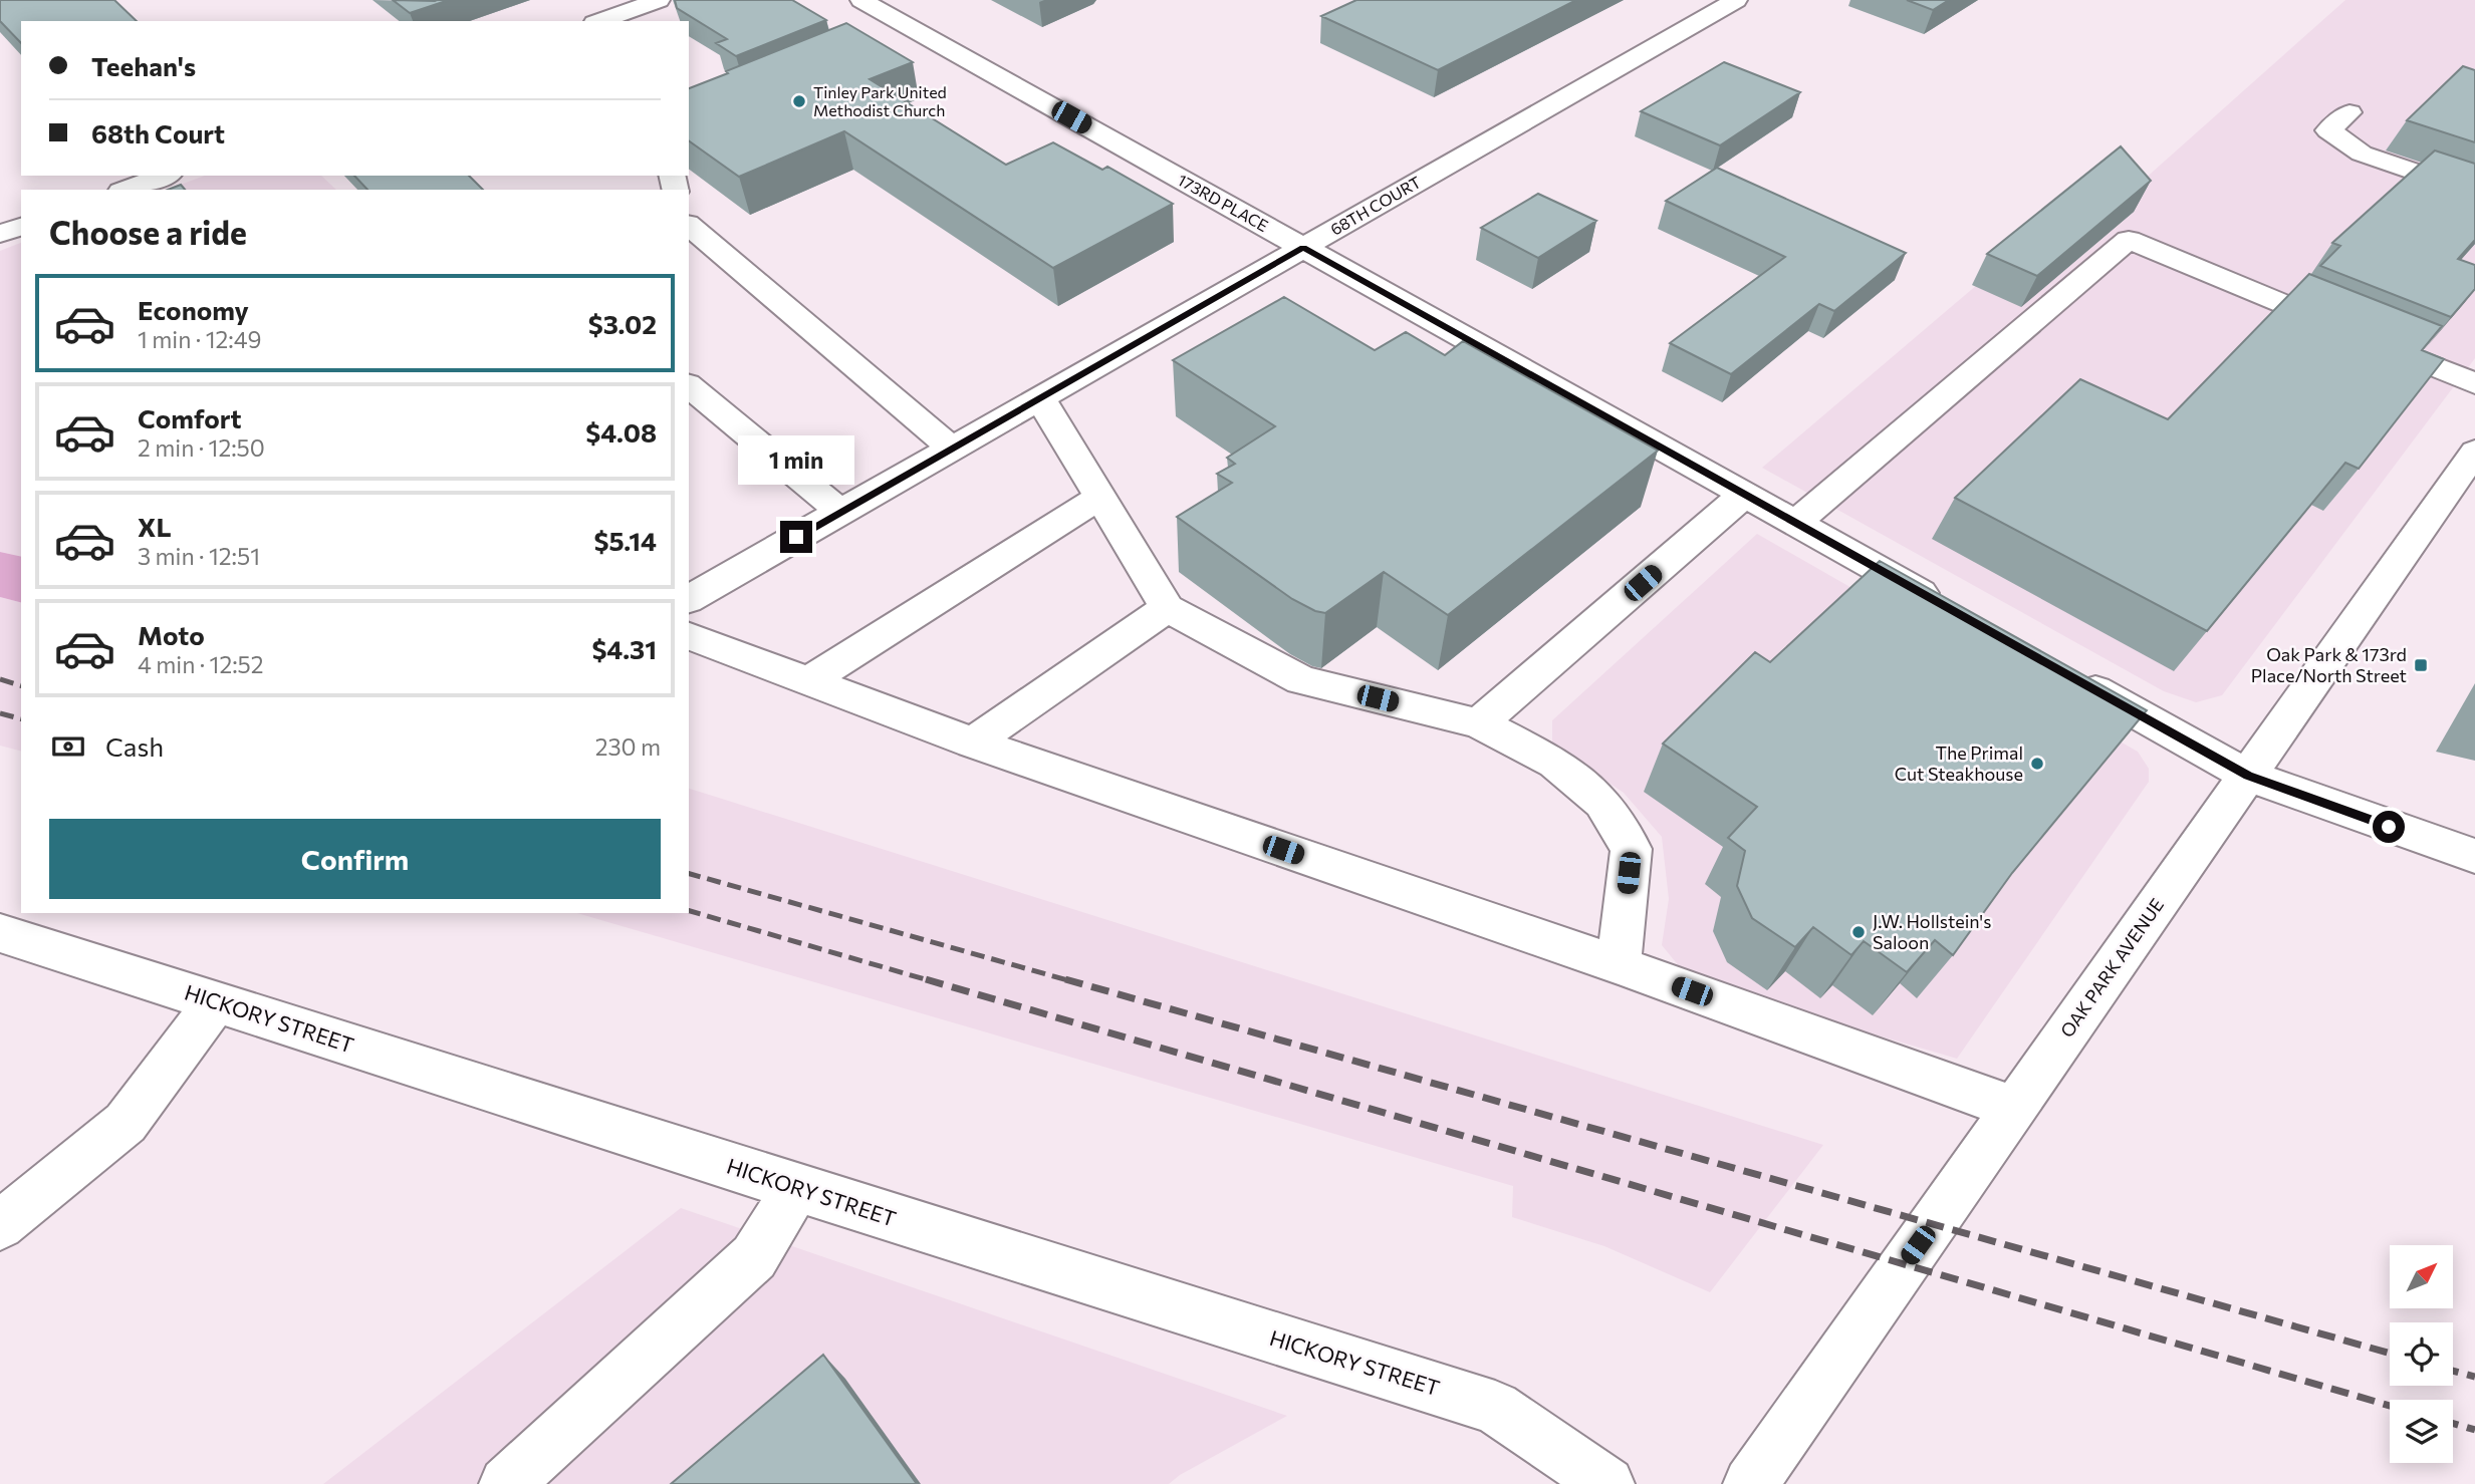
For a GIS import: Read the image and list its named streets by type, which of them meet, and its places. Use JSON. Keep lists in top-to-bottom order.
{
  "streets": {
    "street": [
      "173RD PLACE",
      "68TH COURT",
      "OAK PARK AVENUE",
      "HICKORY STREET"
    ]
  },
  "crossings": [
    ["173RD PLACE", "68TH COURT"]
  ],
  "places": {
    "other": ["Tinley Park United Methodist Church", "The Primal Cut Steakhouse", "J.W. Hollstein's Saloon"],
    "transit": ["Oak Park & 173rd Place/North Street"]
  },
  "north": "top right",
  "page": {
    "banner": ["Teehan's", "68th Court"],
    "heading": "Choose a ride",
    "list": [
      {
        "name": "Economy",
        "note": "1 min · 12:49",
        "value": "$3.02"
      },
      {
        "name": "Comfort",
        "note": "2 min · 12:50",
        "value": "$4.08"
      },
      {
        "name": "XL",
        "note": "3 min · 12:51",
        "value": "$5.14"
      },
      {
        "name": "Moto",
        "note": "4 min · 12:52",
        "value": "$4.31"
      }
    ],
    "bubble": "1 min",
    "pay": ["Cash", "230 m"],
    "buttons": "Confirm"
  }
}
